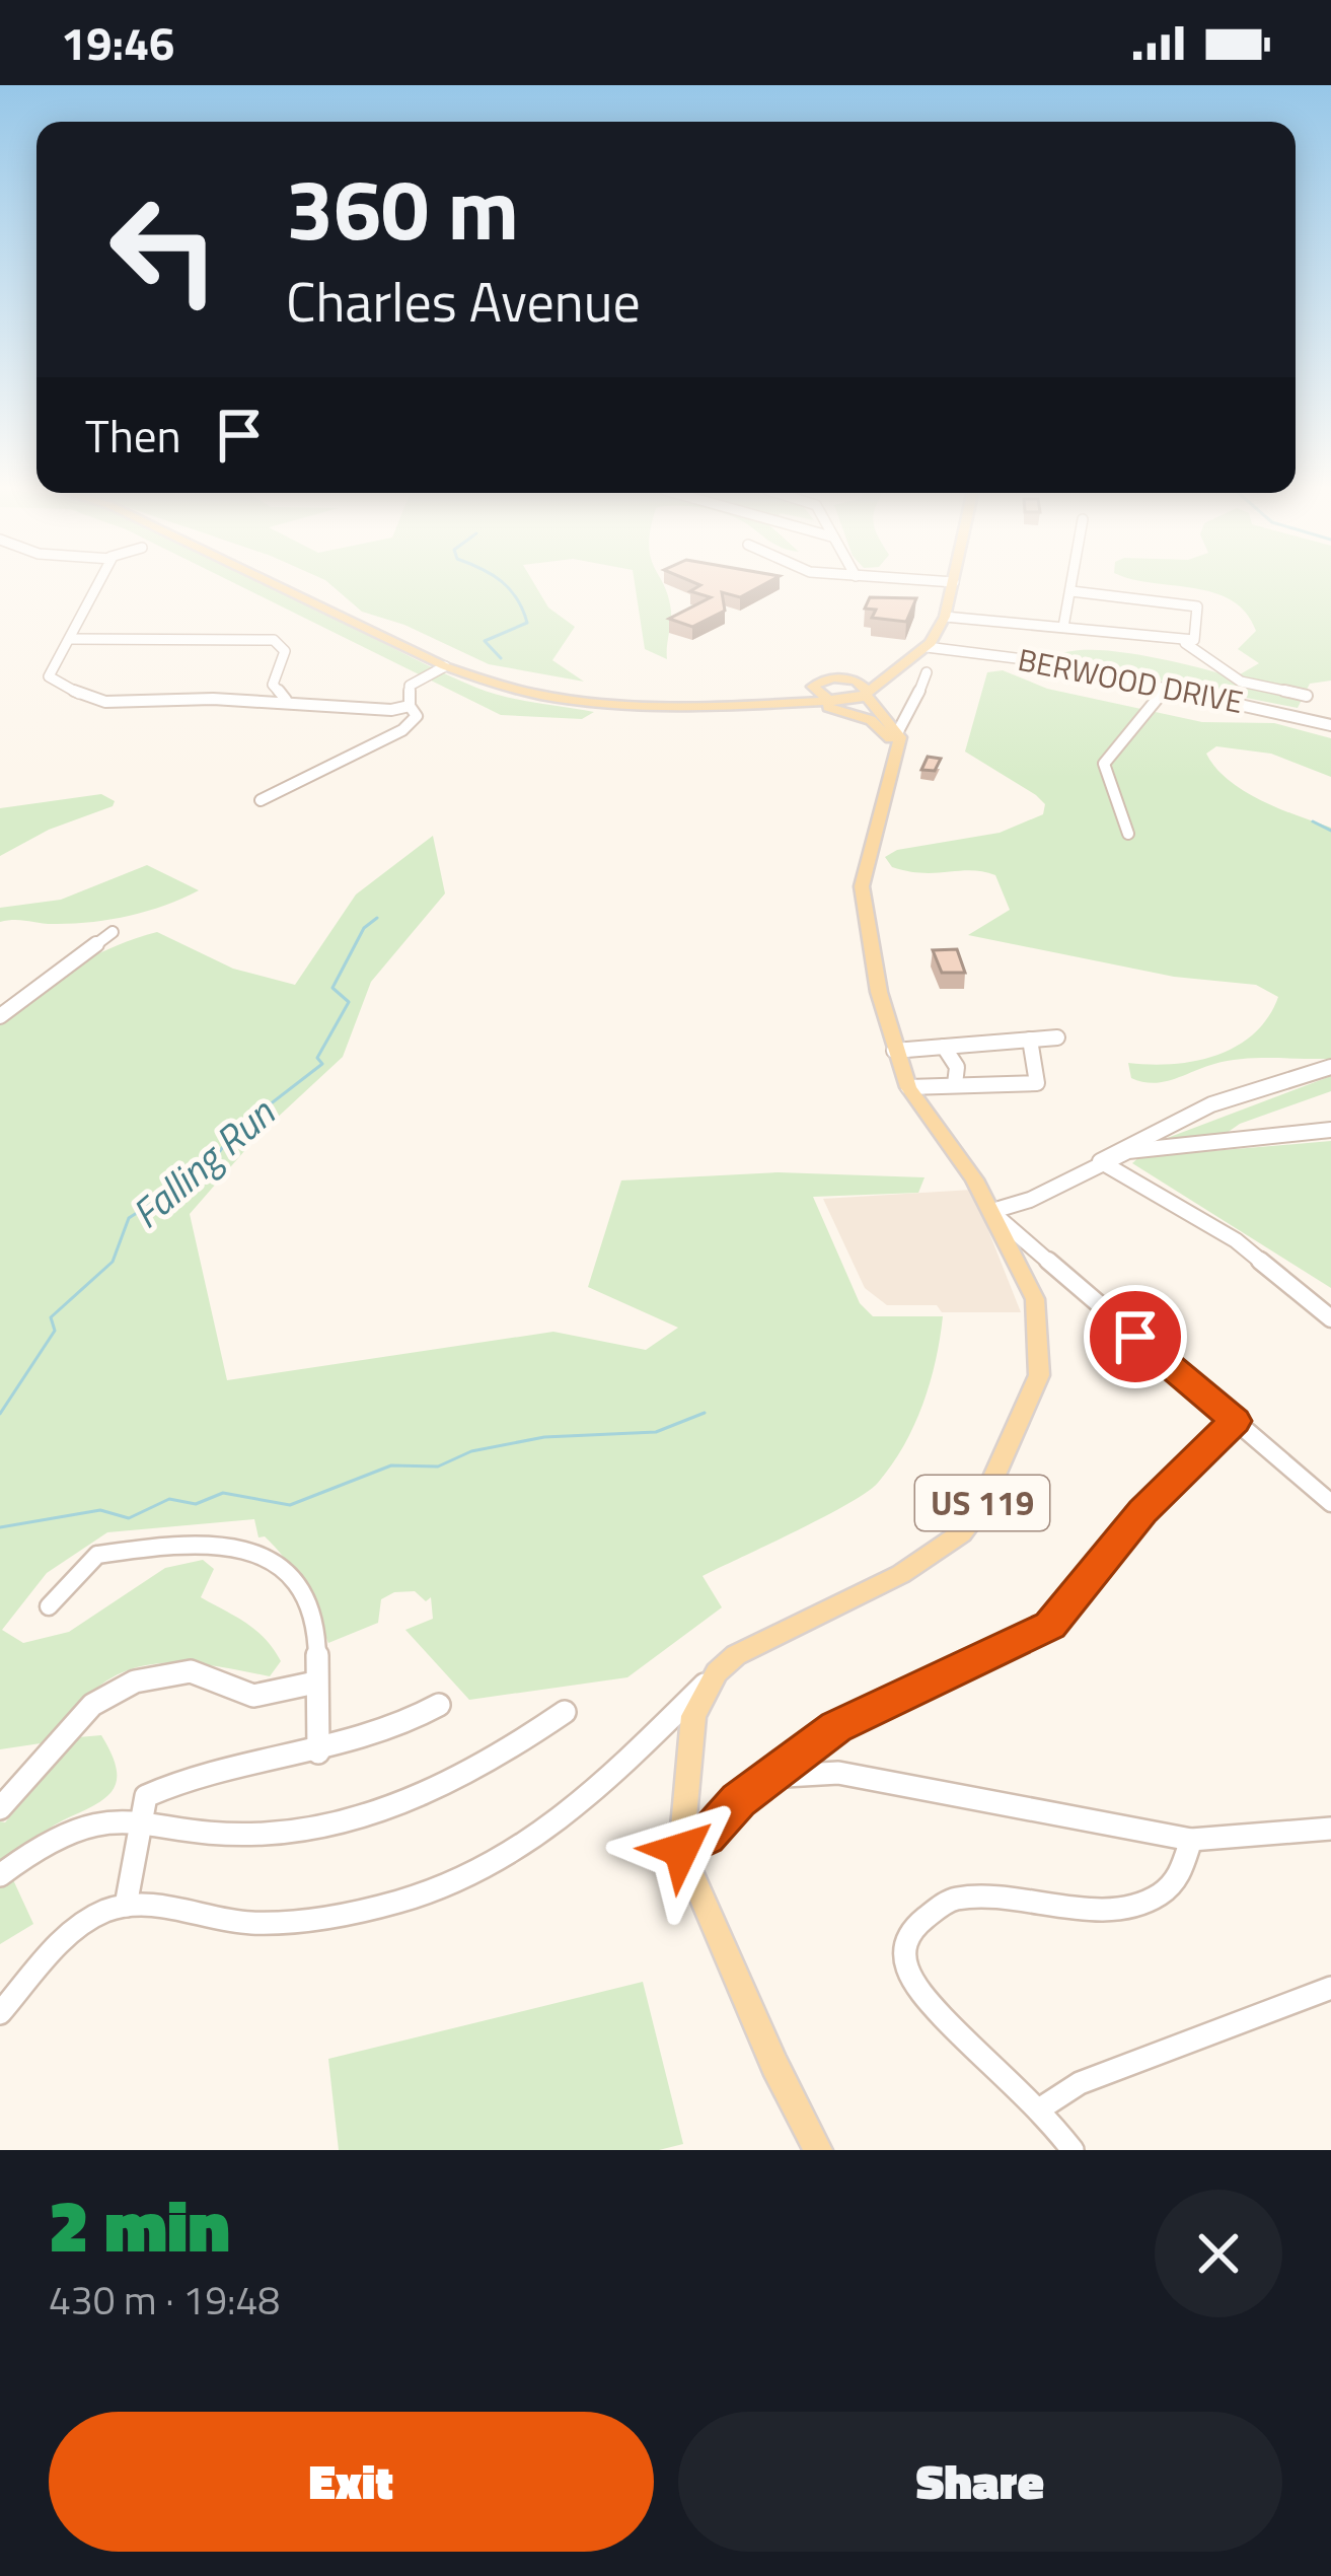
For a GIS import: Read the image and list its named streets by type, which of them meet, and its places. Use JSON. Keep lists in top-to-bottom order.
{
  "streets": {
    "main road": ["US 119"],
    "street": ["BERWOOD DRIVE"]
  },
  "water": ["Falling Run"],
  "page": {
    "status": "19:46",
    "turn": ["360 m", "Charles Avenue"],
    "then": "Then",
    "heading": ["2 min", "430 m · 19:48"],
    "buttons": ["Exit", "Share"]
  }
}
